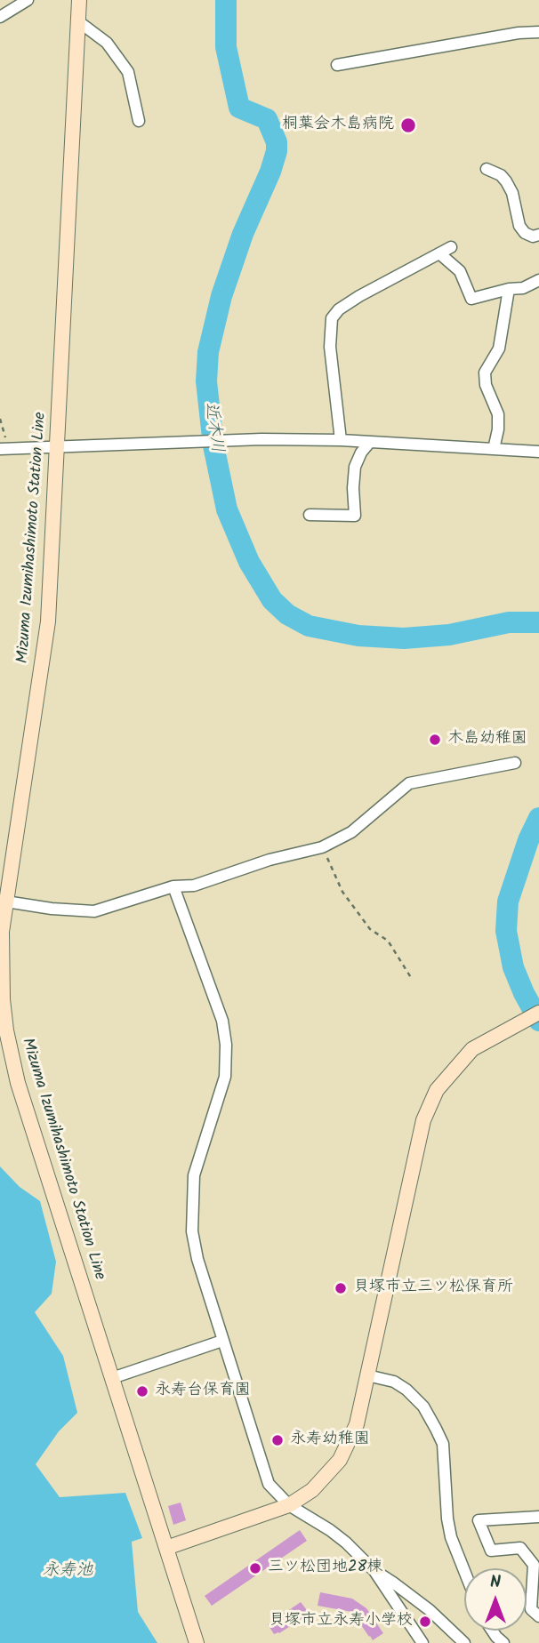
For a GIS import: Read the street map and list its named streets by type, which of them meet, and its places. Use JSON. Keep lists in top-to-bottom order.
{
  "streets": {
    "main road": ["Mizuma Izumihashimoto Station Line"]
  },
  "water": ["近木川", "永寿池"],
  "places": [
    "桐葉会木島病院",
    "木島幼稚園",
    "貝塚市立三ツ松保育所",
    "永寿台保育園",
    "永寿幼稚園",
    "三ツ松団地28棟",
    "貝塚市立永寿小学校"
  ],
  "north": "top"
}
